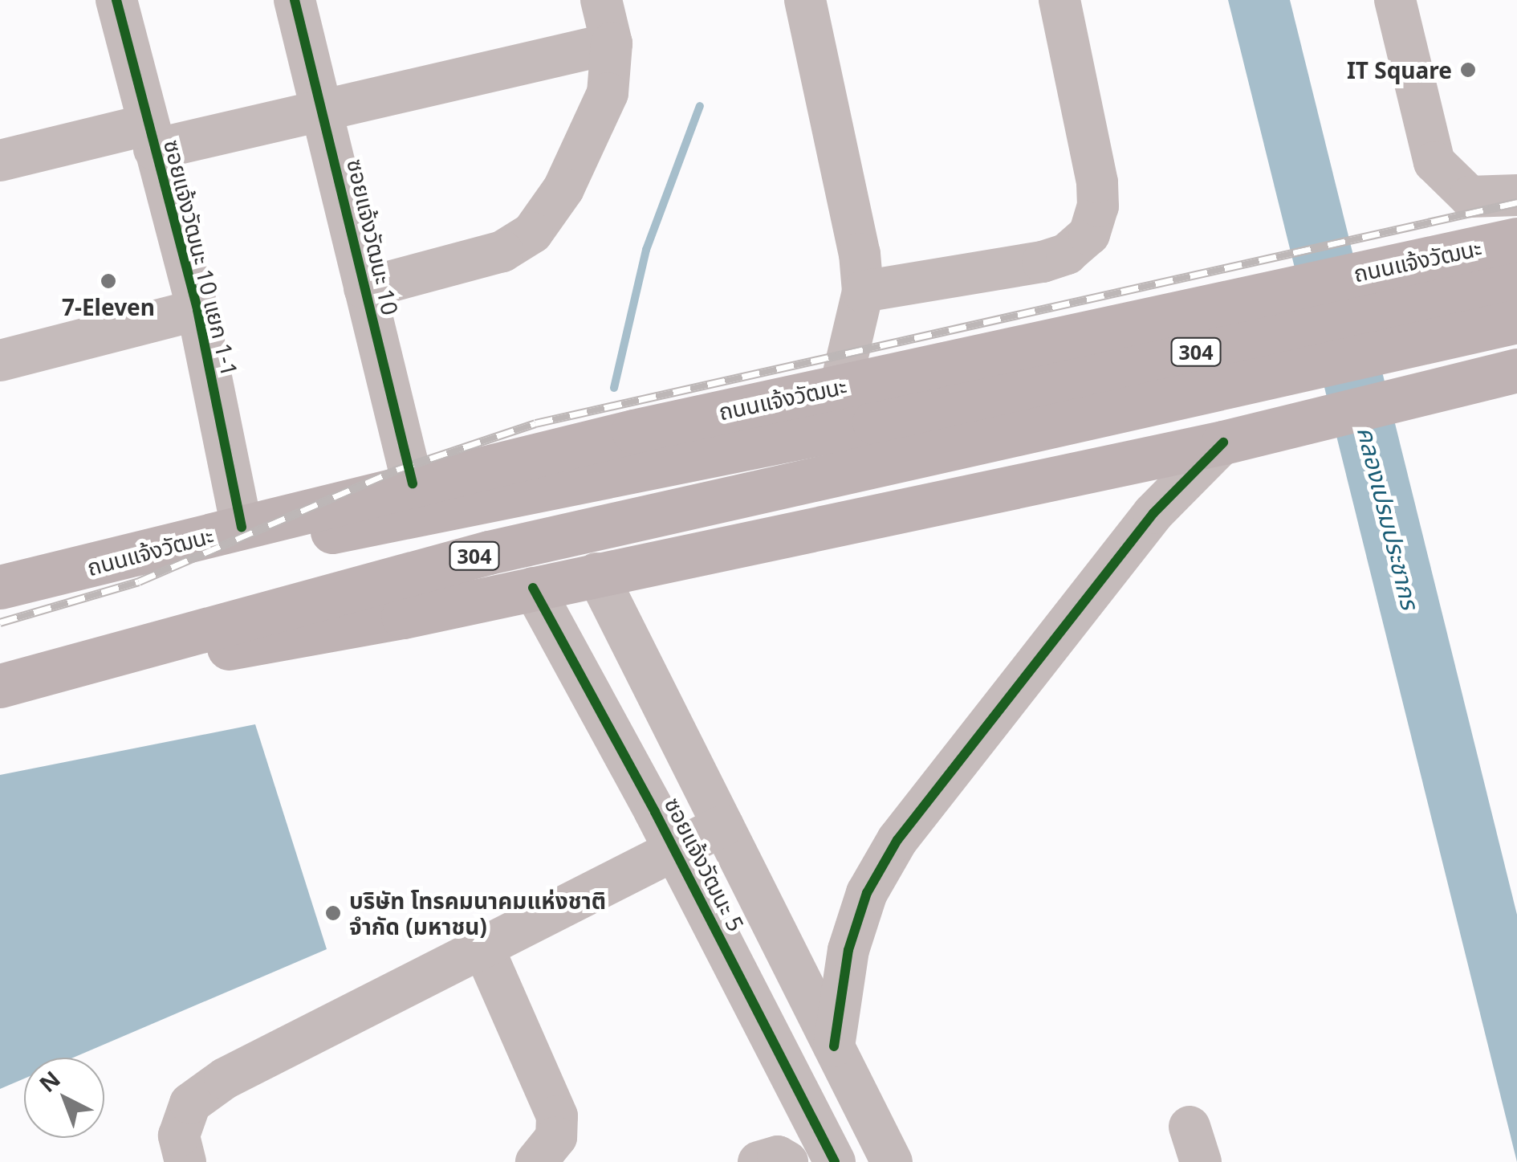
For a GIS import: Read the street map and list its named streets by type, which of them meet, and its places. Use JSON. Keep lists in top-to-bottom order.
{
  "streets": {
    "main road": ["ถนนแจ้งวัฒนะ", "304"],
    "street": ["ซอยแจ้งวัฒนะ 10", "ซอยแจ้งวัฒนะ 10 แยก 1-1", "ซอยแจ้งวัฒนะ 5"]
  },
  "crossings": [
    ["ซอยแจ้งวัฒนะ 10", "ถนนแจ้งวัฒนะ"],
    ["ซอยแจ้งวัฒนะ 10 แยก 1-1", "ถนนแจ้งวัฒนะ"],
    ["ถนนแจ้งวัฒนะ", "ซอยแจ้งวัฒนะ 5"]
  ],
  "water": ["คลองเปรมประชากร"],
  "places": ["IT Square", "7-Eleven", "บริษัท โทรคมนาคมแห่งชาติ จำกัด (มหาชน)"],
  "north": "top left"
}
